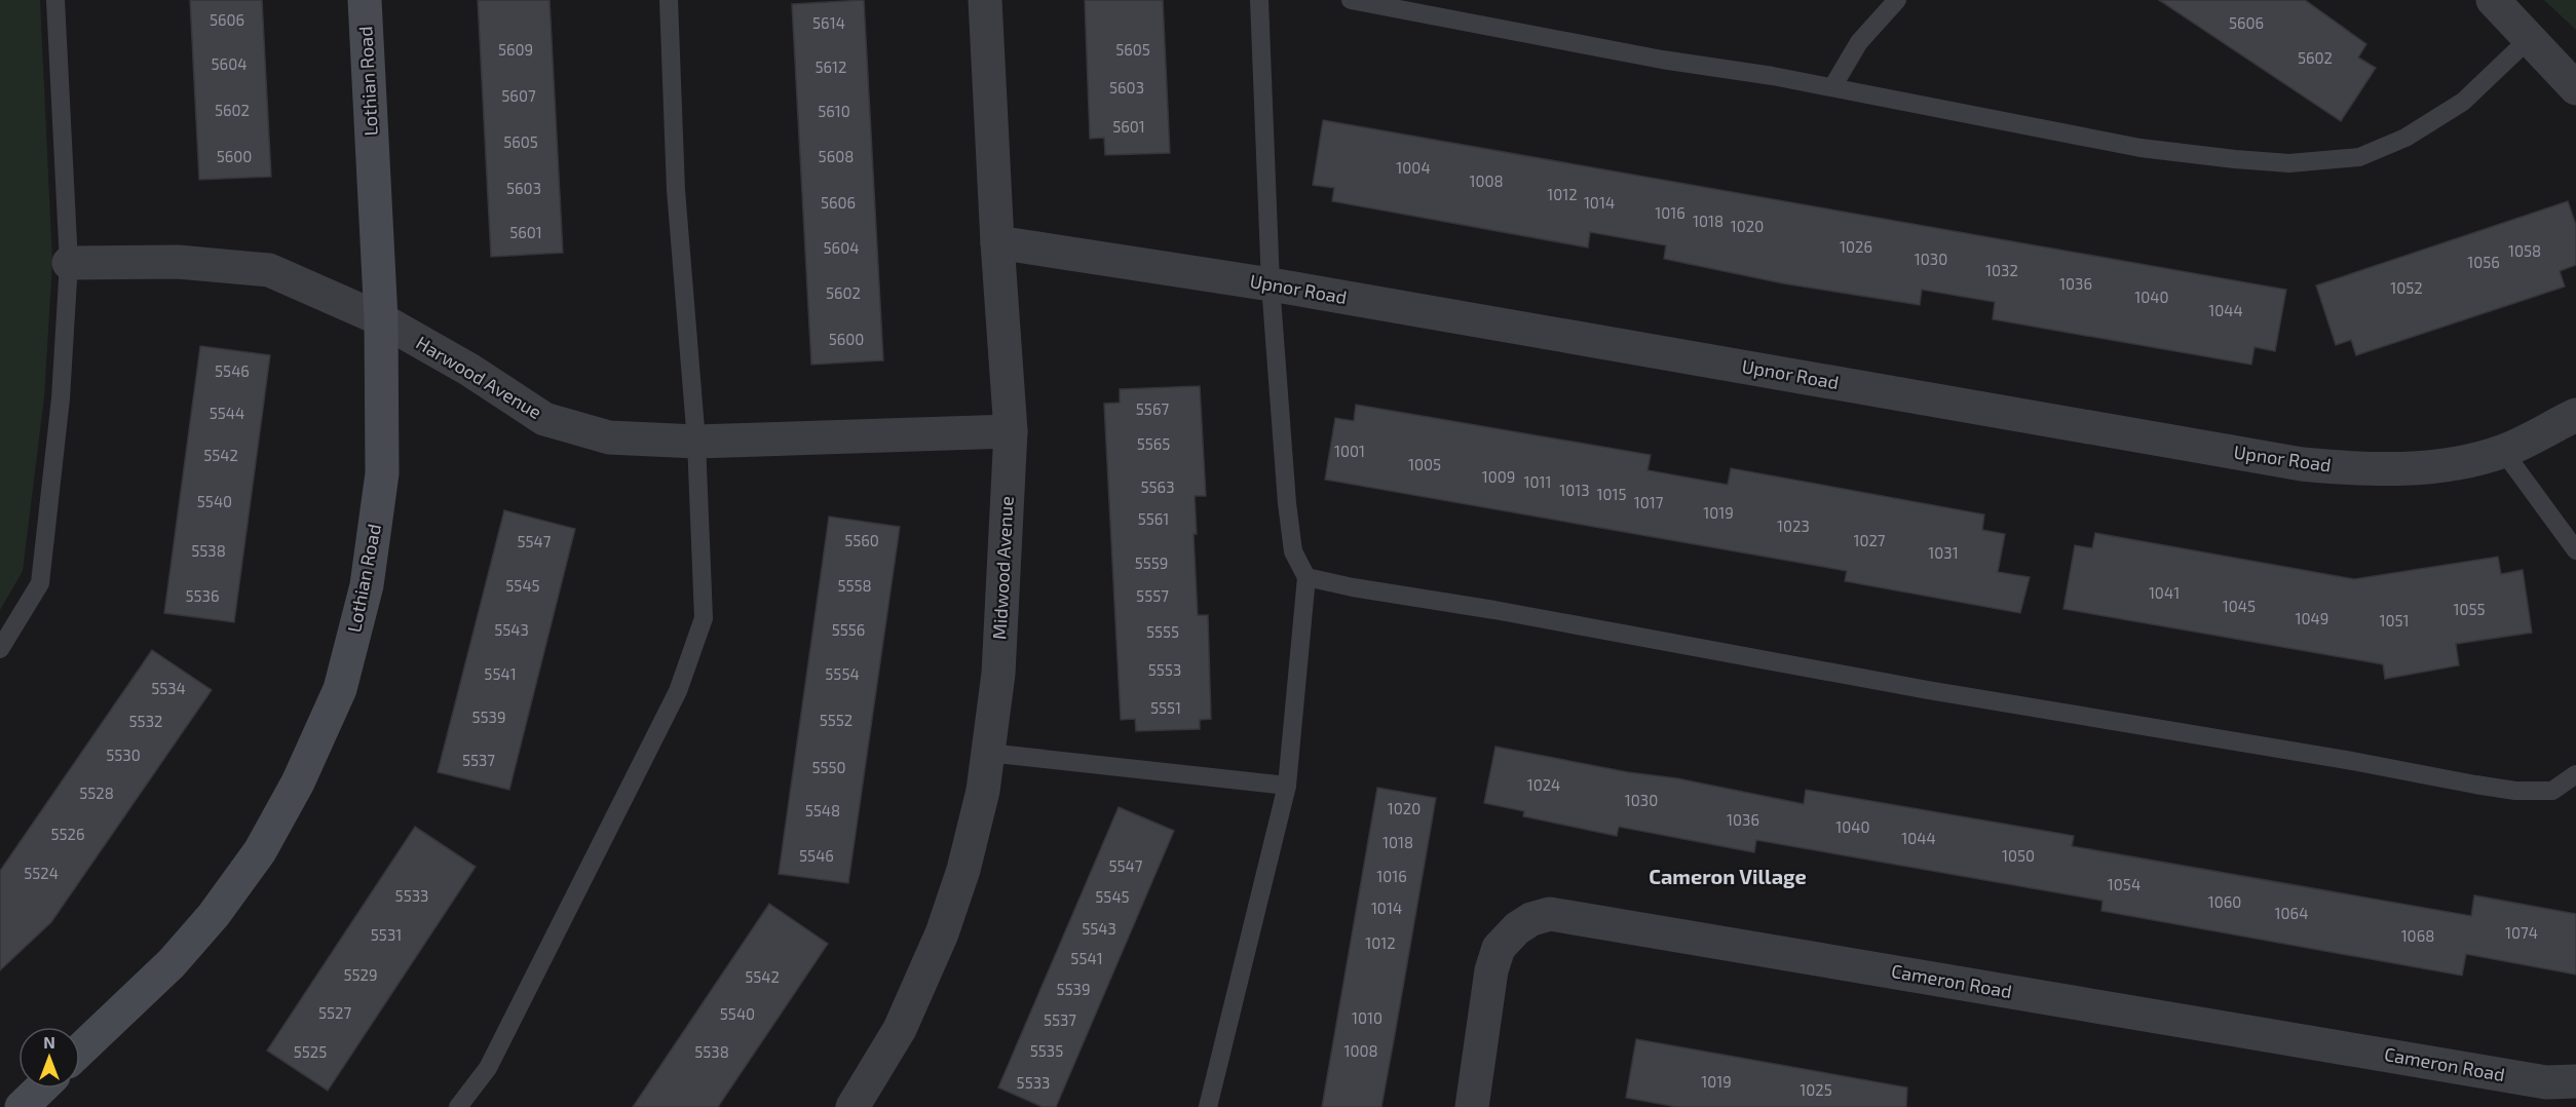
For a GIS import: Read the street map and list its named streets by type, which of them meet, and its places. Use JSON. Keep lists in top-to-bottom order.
{
  "streets": {
    "street": [
      "Lothian Road",
      "Upnor Road",
      "Harwood Avenue",
      "Midwood Avenue",
      "Cameron Road"
    ]
  },
  "crossings": [
    ["Lothian Road", "Harwood Avenue"],
    ["Upnor Road", "Midwood Avenue"],
    ["Harwood Avenue", "Midwood Avenue"]
  ],
  "districts": ["Cameron Village"],
  "house_numbers": [
    "5606",
    "5614",
    "5606",
    "5609",
    "5605",
    "5602",
    "5604",
    "5612",
    "5603",
    "5607",
    "5602",
    "5610",
    "5601",
    "5605",
    "5600",
    "5608",
    "1004",
    "1008",
    "5603",
    "1012",
    "5606",
    "1014",
    "1016",
    "1018",
    "1020",
    "5601",
    "1026",
    "5604",
    "1058",
    "1030",
    "1056",
    "1032",
    "1036",
    "1052",
    "5602",
    "1040",
    "1044",
    "5600",
    "5546",
    "5567",
    "5544",
    "5565",
    "1001",
    "5542",
    "1005",
    "1009",
    "1011",
    "5563",
    "1013",
    "1015",
    "5540",
    "1017",
    "1019",
    "5561",
    "1023",
    "5560",
    "1027",
    "5547",
    "5538",
    "1031",
    "5559",
    "5545",
    "5558",
    "1041",
    "5536",
    "5557",
    "1045",
    "1055",
    "1049",
    "1051",
    "5543",
    "5556",
    "5555",
    "5553",
    "5541",
    "5554",
    "5534",
    "5551",
    "5539",
    "5552",
    "5532",
    "5530",
    "5537",
    "5550",
    "1024",
    "5528",
    "1030",
    "1020",
    "5548",
    "1036",
    "1040",
    "5526",
    "1044",
    "1018",
    "5546",
    "1050",
    "5547",
    "5524",
    "1016",
    "1054",
    "5533",
    "5545",
    "1060",
    "1014",
    "1064",
    "5543",
    "1074",
    "5531",
    "1068",
    "1012",
    "5541",
    "5529",
    "5542",
    "5539",
    "5527",
    "5540",
    "1010",
    "5537",
    "5535",
    "1008",
    "5525",
    "5538",
    "1019",
    "5533",
    "1025"
  ],
  "north": "top"
}
